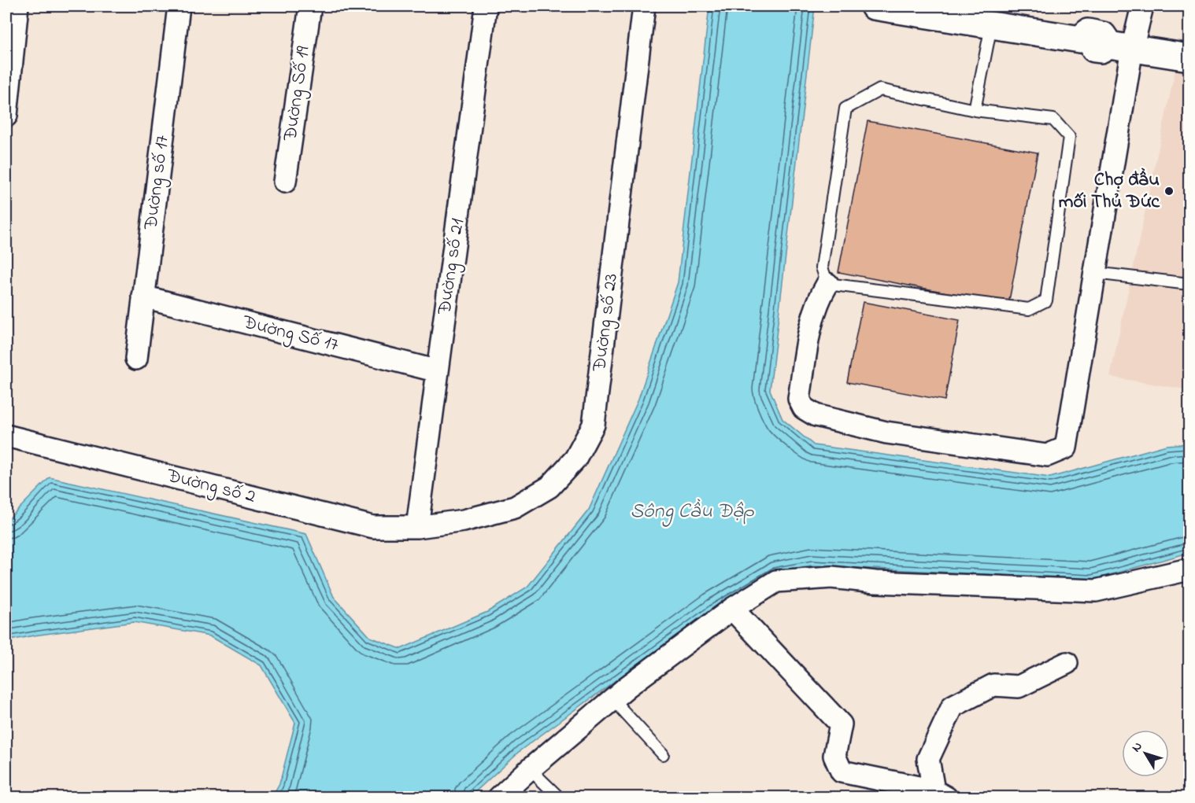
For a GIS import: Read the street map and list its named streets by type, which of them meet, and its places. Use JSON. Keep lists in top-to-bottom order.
{
  "streets": {
    "street": [
      "Đường Số 19",
      "Đường số 17",
      "Đường số 21",
      "Đường số 23",
      "Đường Số 17",
      "Đường số 2"
    ]
  },
  "crossings": [
    ["Đường số 17", "Đường Số 17"],
    ["Đường số 21", "Đường số 23"],
    ["Đường số 21", "Đường Số 17"],
    ["Đường số 21", "Đường số 2"],
    ["Đường số 23", "Đường số 2"]
  ],
  "water": ["Sông Cầu Đập"],
  "places": ["Chợ đầu mối Thủ Đức"],
  "north": "top left"
}
